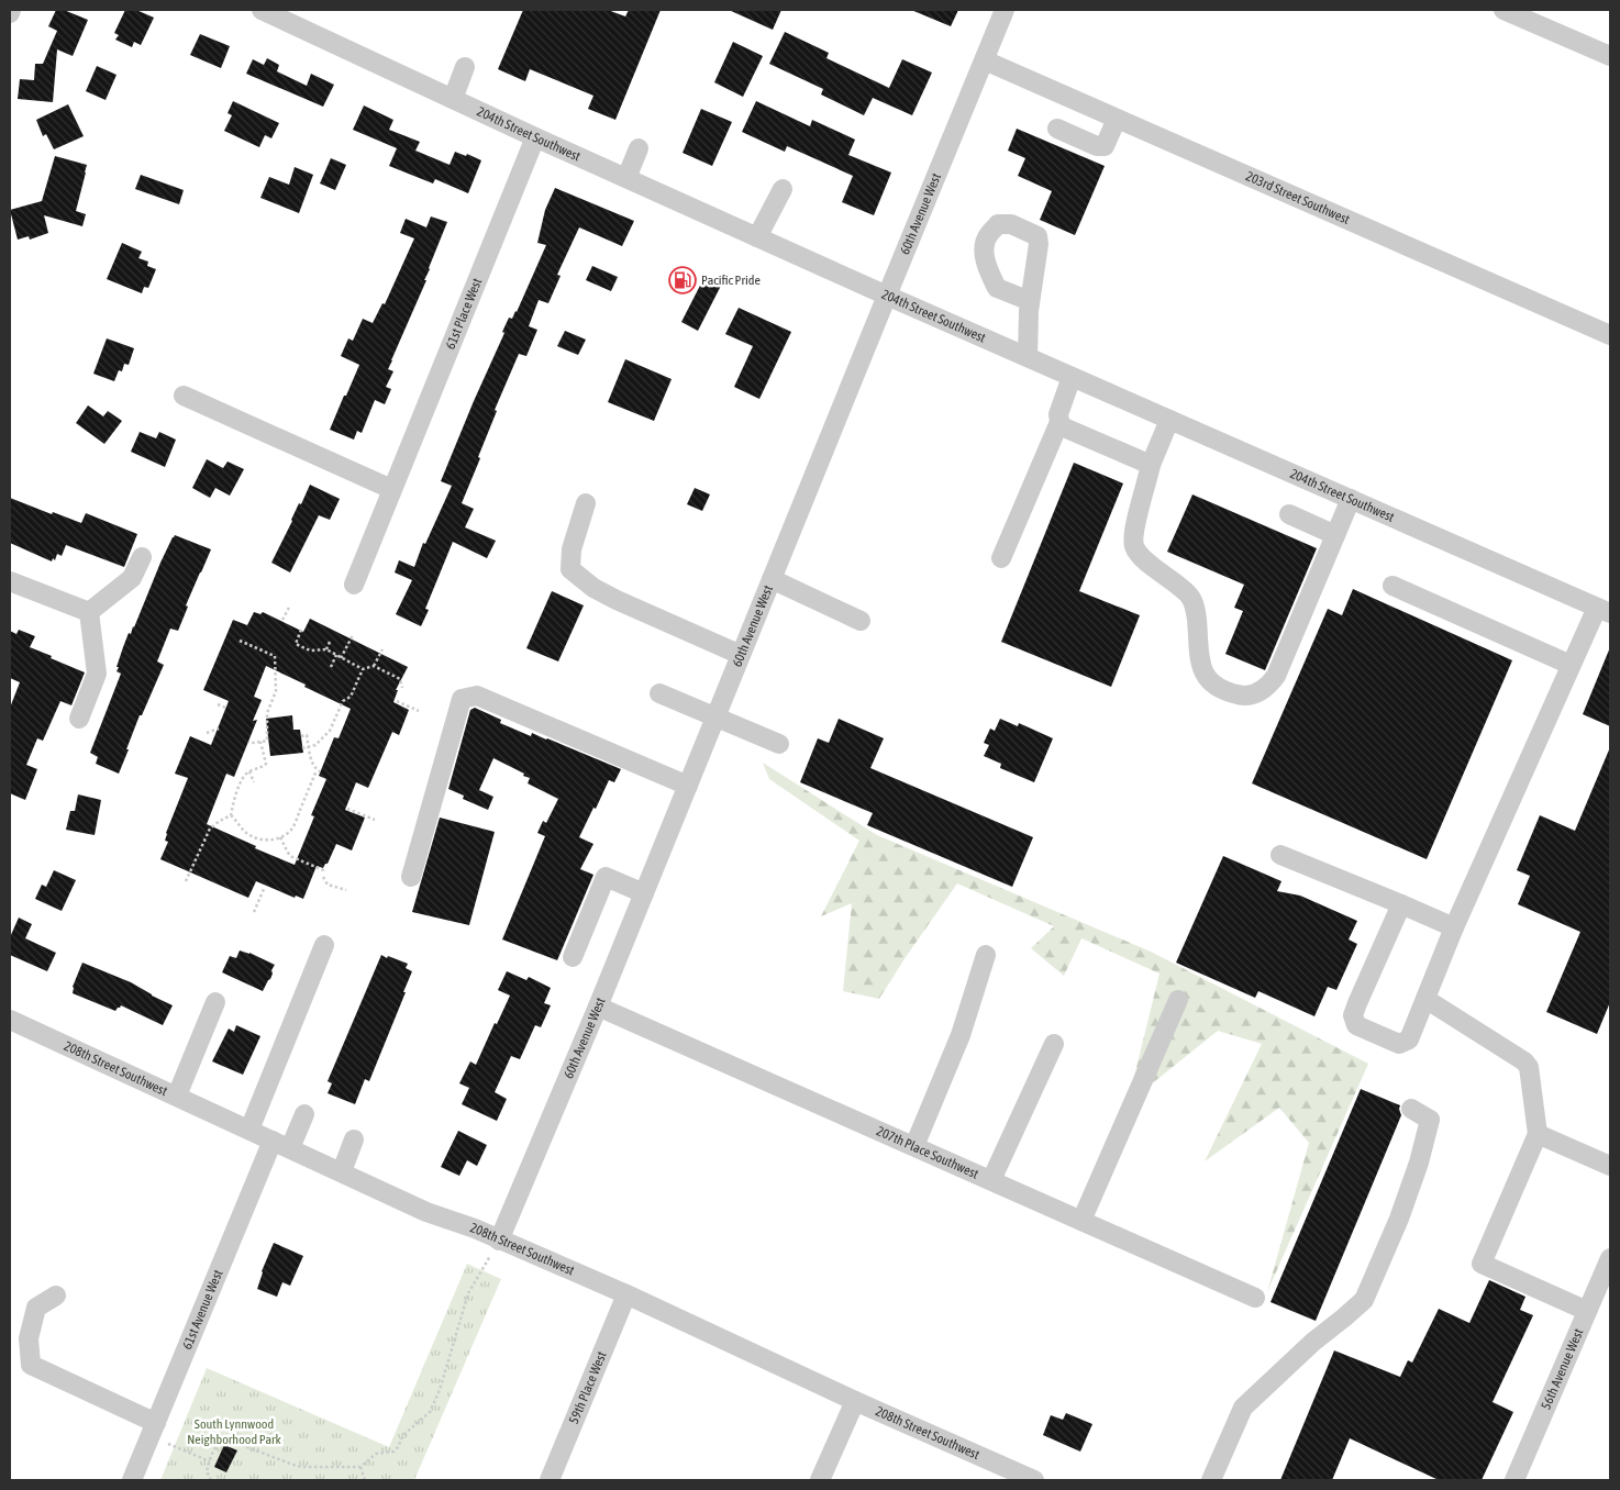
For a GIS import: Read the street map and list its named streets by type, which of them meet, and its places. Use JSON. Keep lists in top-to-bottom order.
{
  "streets": {
    "street": [
      "204th Street Southwest",
      "203rd Street Southwest",
      "60th Avenue West",
      "61st Place West",
      "208th Street Southwest",
      "207th Place Southwest",
      "61st Avenue West",
      "56th Avenue West",
      "59th Place West"
    ]
  },
  "crossings": [
    ["204th Street Southwest", "60th Avenue West"],
    ["204th Street Southwest", "61st Place West"],
    ["203rd Street Southwest", "60th Avenue West"],
    ["60th Avenue West", "208th Street Southwest"],
    ["60th Avenue West", "207th Place Southwest"],
    ["208th Street Southwest", "61st Avenue West"],
    ["208th Street Southwest", "59th Place West"]
  ],
  "parks": ["South Lynnwood Neighborhood Park"],
  "places": {
    "fuel station": ["Pacific Pride"]
  }
}
